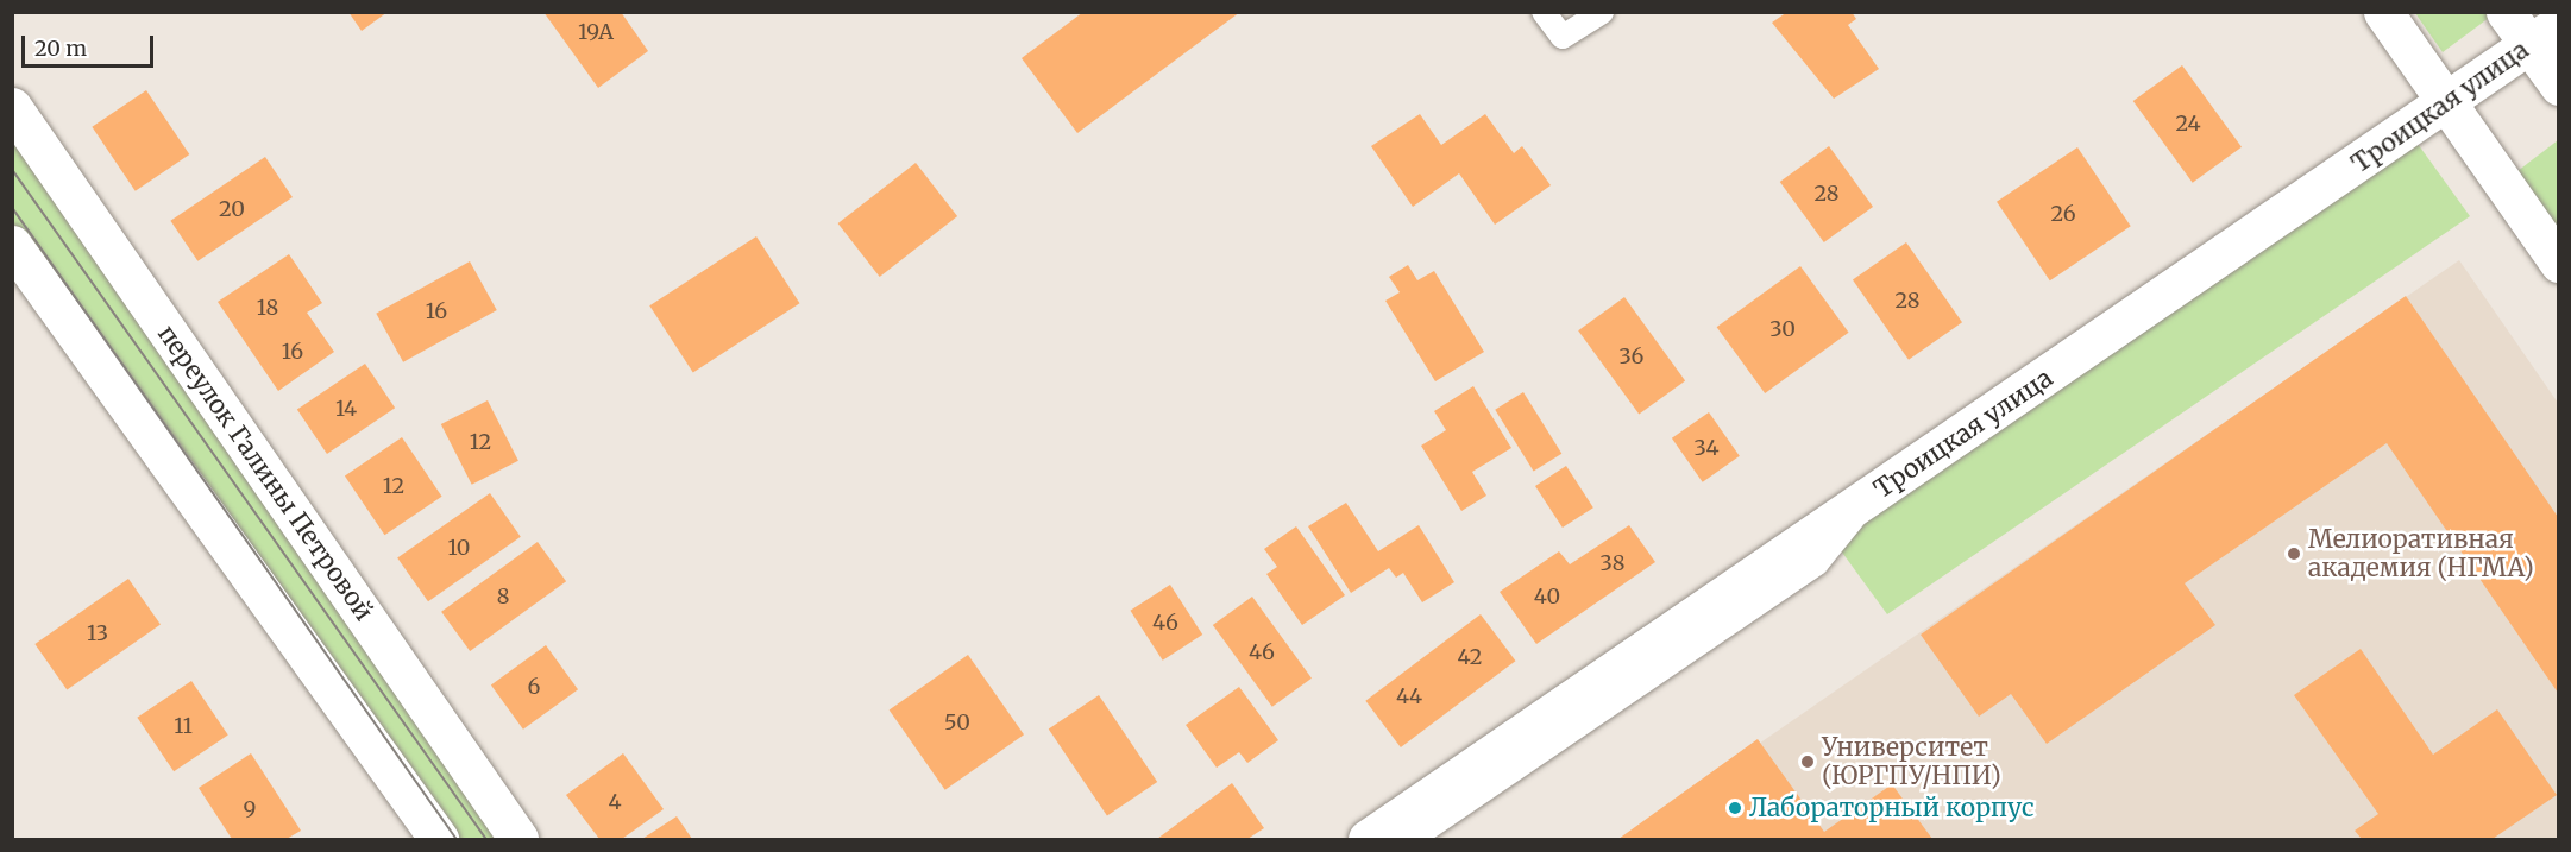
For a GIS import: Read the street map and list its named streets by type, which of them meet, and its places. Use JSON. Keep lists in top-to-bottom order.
{
  "streets": {
    "street": ["Троицкая улица", "переулок Галины Петровой"]
  },
  "places": ["Мелиоративная академия (НГМА)", "Университет (ЮРГПУ/НПИ)", "Лабораторный корпус"],
  "house_numbers": [
    "19А",
    "24",
    "28",
    "20",
    "26",
    "28",
    "18",
    "16",
    "30",
    "16",
    "36",
    "14",
    "12",
    "34",
    "12",
    "10",
    "38",
    "8",
    "40",
    "46",
    "13",
    "46",
    "42",
    "6",
    "44",
    "50",
    "11",
    "4",
    "9"
  ],
  "scale_bar": "20 m"
}
